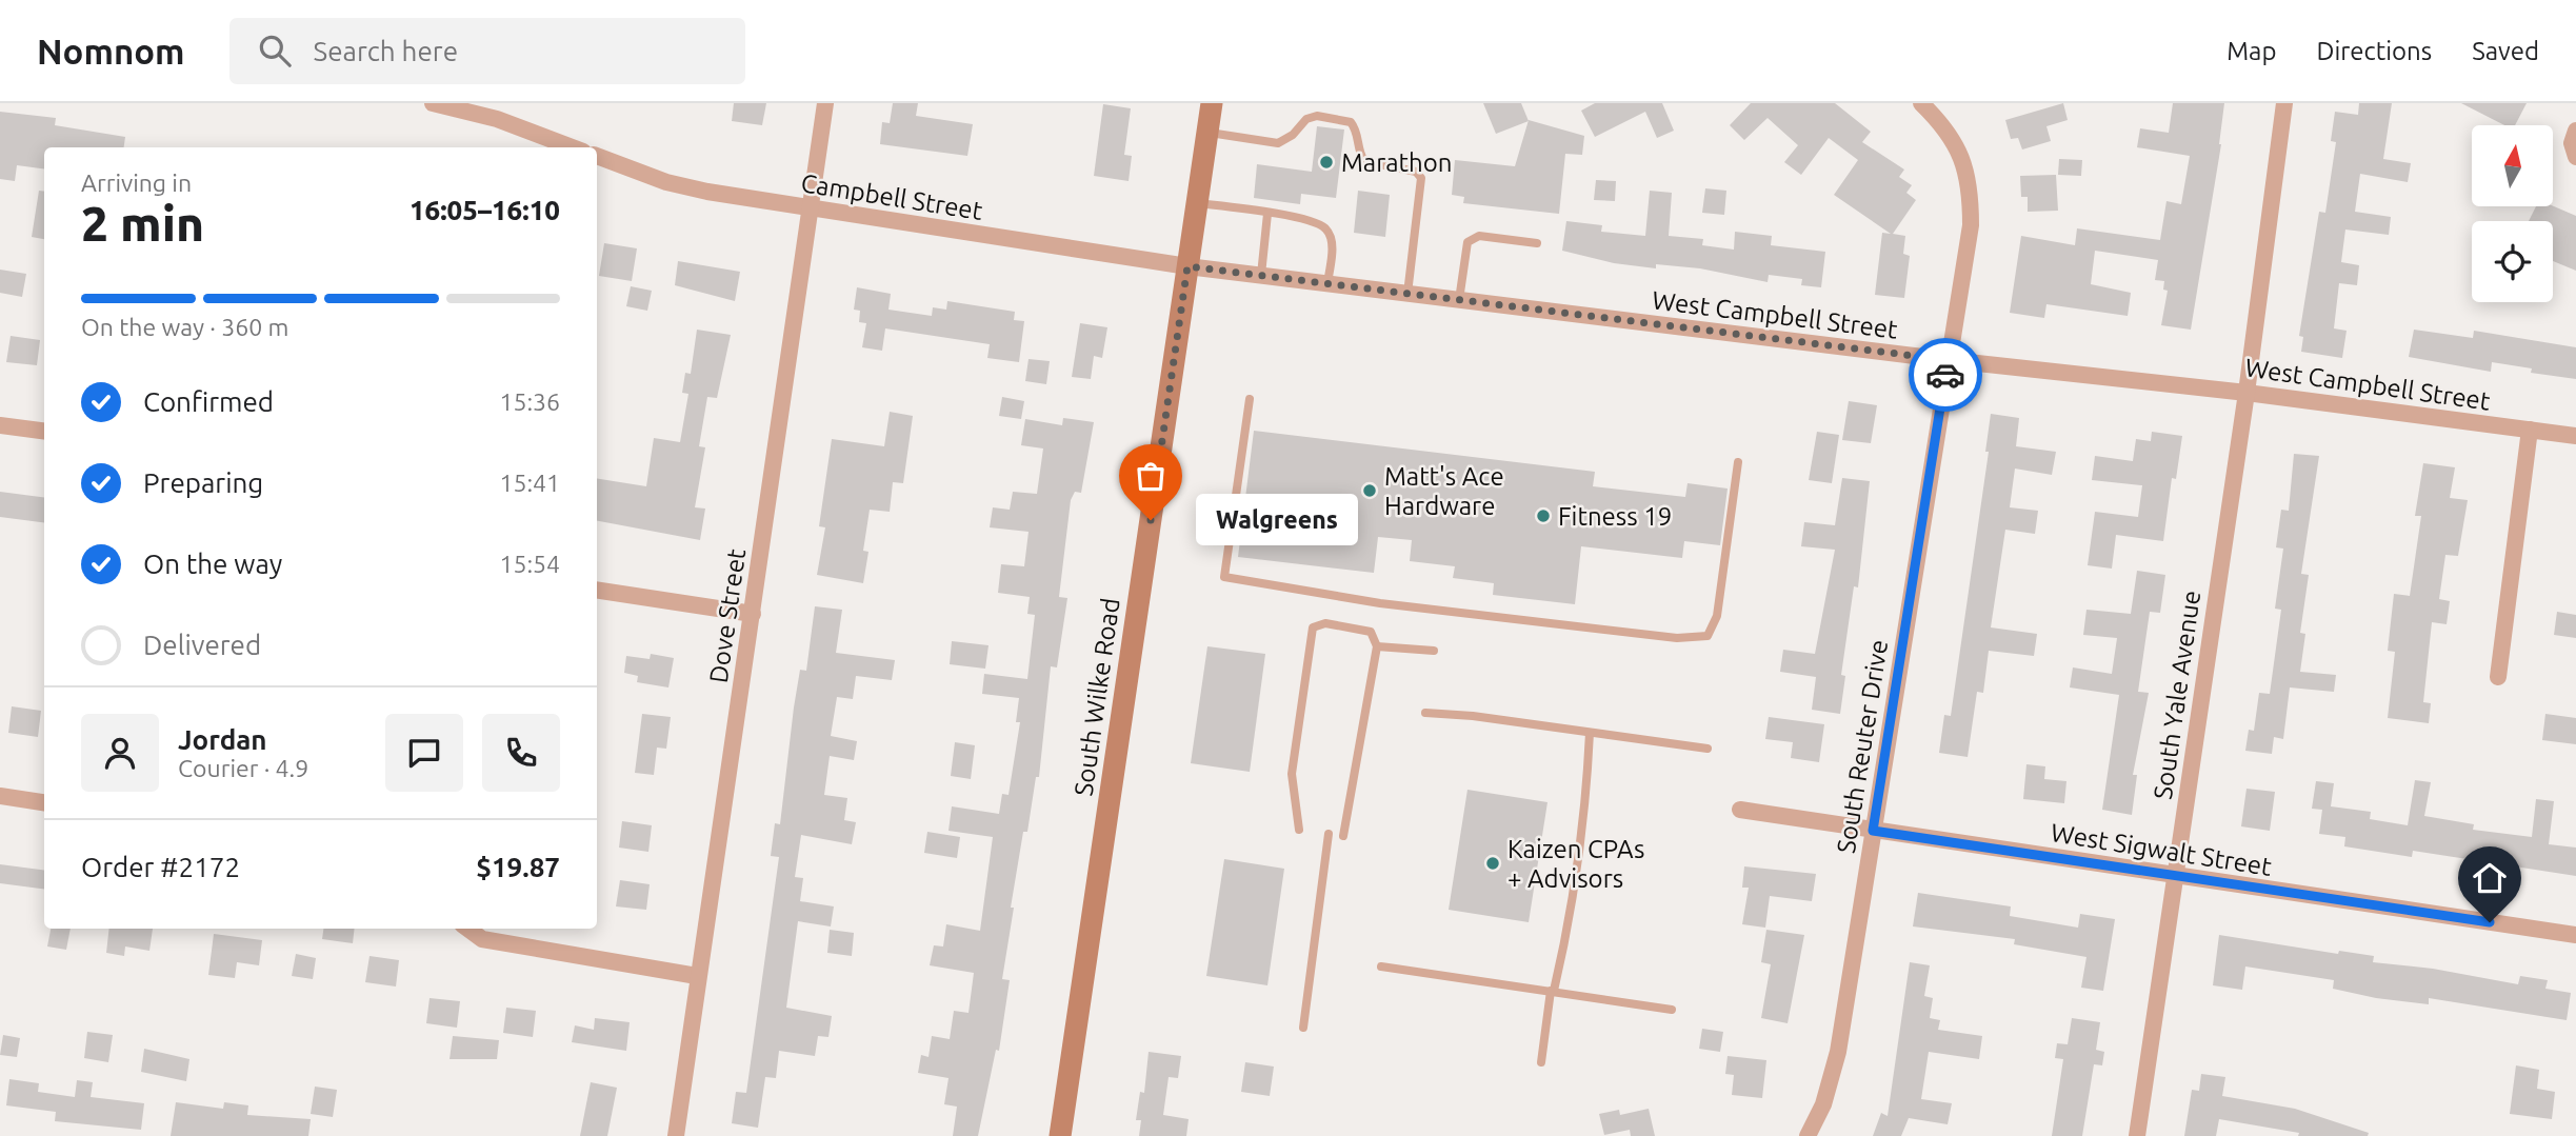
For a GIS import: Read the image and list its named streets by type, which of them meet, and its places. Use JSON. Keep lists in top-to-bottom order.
{
  "streets": {
    "main road": ["South Wilke Road"],
    "street": [
      "Campbell Street",
      "West Campbell Street",
      "Dove Street",
      "South Yale Avenue",
      "South Reuter Drive",
      "West Sigwalt Street"
    ]
  },
  "crossings": [
    ["Campbell Street", "West Campbell Street"],
    ["Campbell Street", "Dove Street"],
    ["Campbell Street", "South Wilke Road"],
    ["West Campbell Street", "South Yale Avenue"],
    ["West Campbell Street", "South Wilke Road"],
    ["West Campbell Street", "South Reuter Drive"],
    ["South Yale Avenue", "West Sigwalt Street"],
    ["South Reuter Drive", "West Sigwalt Street"]
  ],
  "places": [
    "Marathon",
    "Matt's Ace Hardware",
    "Fitness 19",
    "Walgreens",
    "Kaizen CPAs + Advisors"
  ],
  "north": "top",
  "page": {
    "header": "Nomnom",
    "search": "Search here",
    "nav": ["Map", "Directions", "Saved"],
    "heading": ["2 min", "Arriving in", "16:05–16:10"],
    "panel": [
      "Jordan",
      "Courier · 4.9",
      "Order #2172",
      "$19.87"
    ],
    "bar": "On the way · 360 m",
    "list": [
      ["Confirmed", "15:36"],
      ["Preparing", "15:41"],
      ["On the way", "15:54"],
      "Delivered"
    ],
    "bubble": "Walgreens"
  }
}
